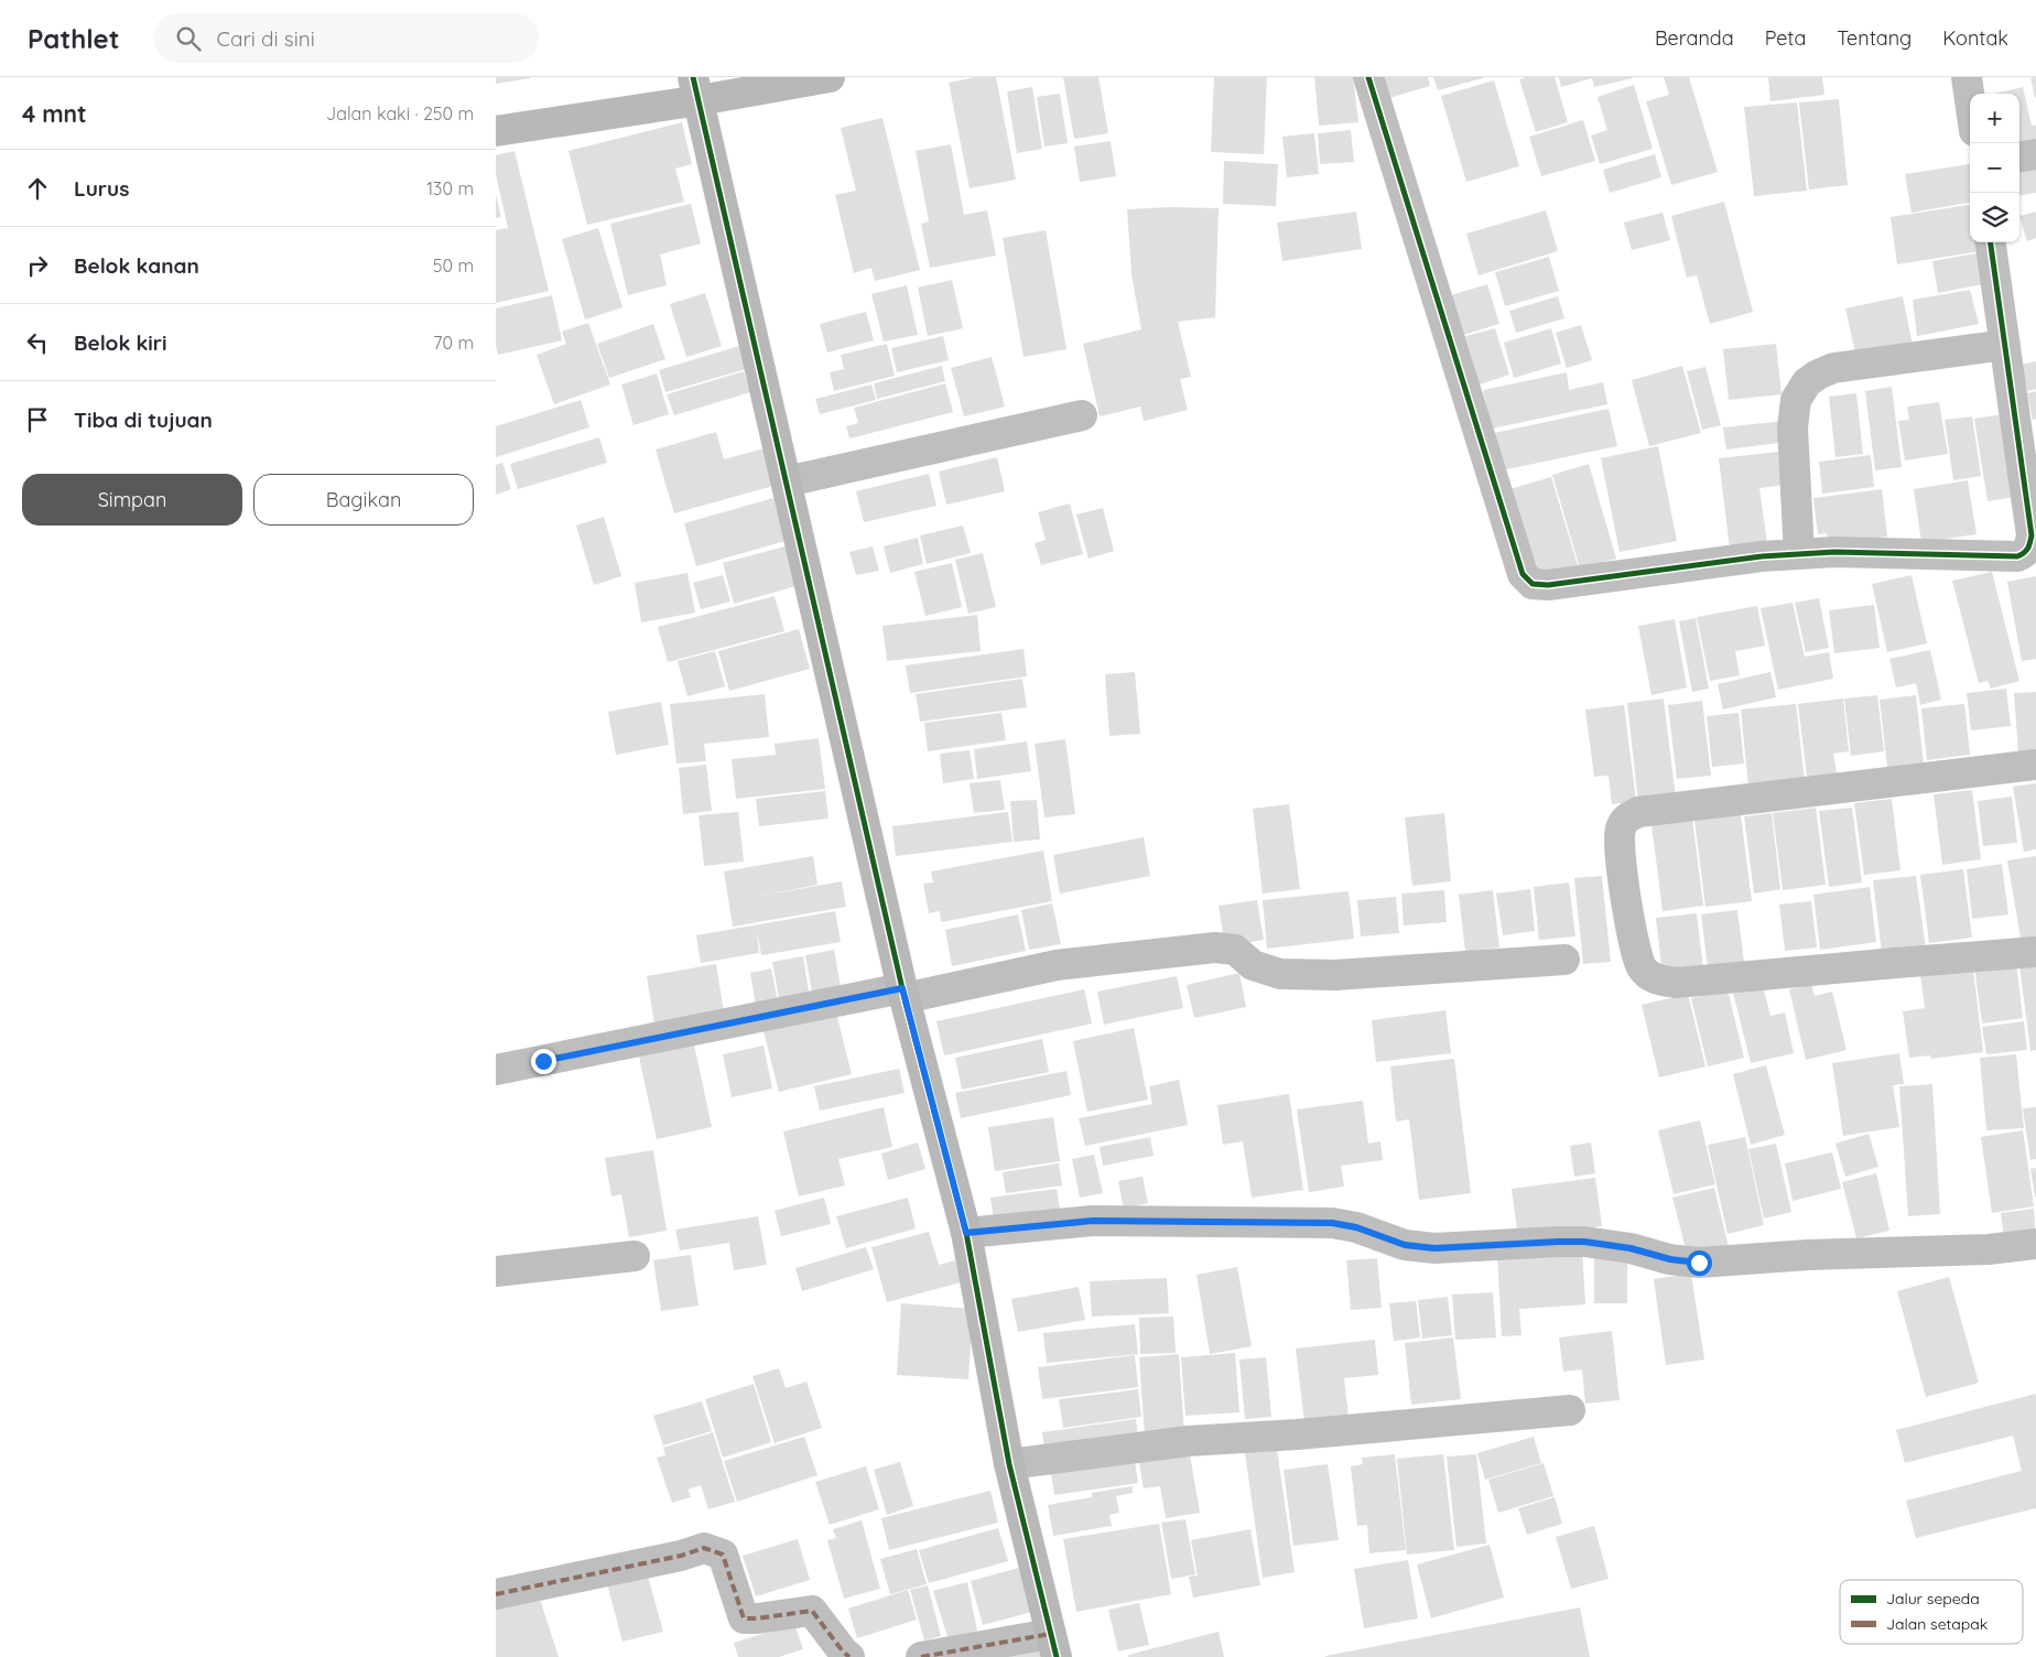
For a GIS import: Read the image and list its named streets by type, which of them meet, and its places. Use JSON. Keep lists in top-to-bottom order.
{
  "legend": ["Jalur sepeda", "Jalan setapak"],
  "page": {
    "header": "Pathlet",
    "search": "Cari di sini",
    "nav": [
      "Beranda",
      "Peta",
      "Tentang",
      "Kontak"
    ],
    "heading": ["4 mnt", "Jalan kaki · 250 m"],
    "map_buttons": ["+", "−"],
    "list": [
      ["Lurus", "130 m"],
      ["Belok kanan", "50 m"],
      ["Belok kiri", "70 m"],
      "Tiba di tujuan"
    ],
    "buttons": ["Simpan", "Bagikan"]
  }
}
